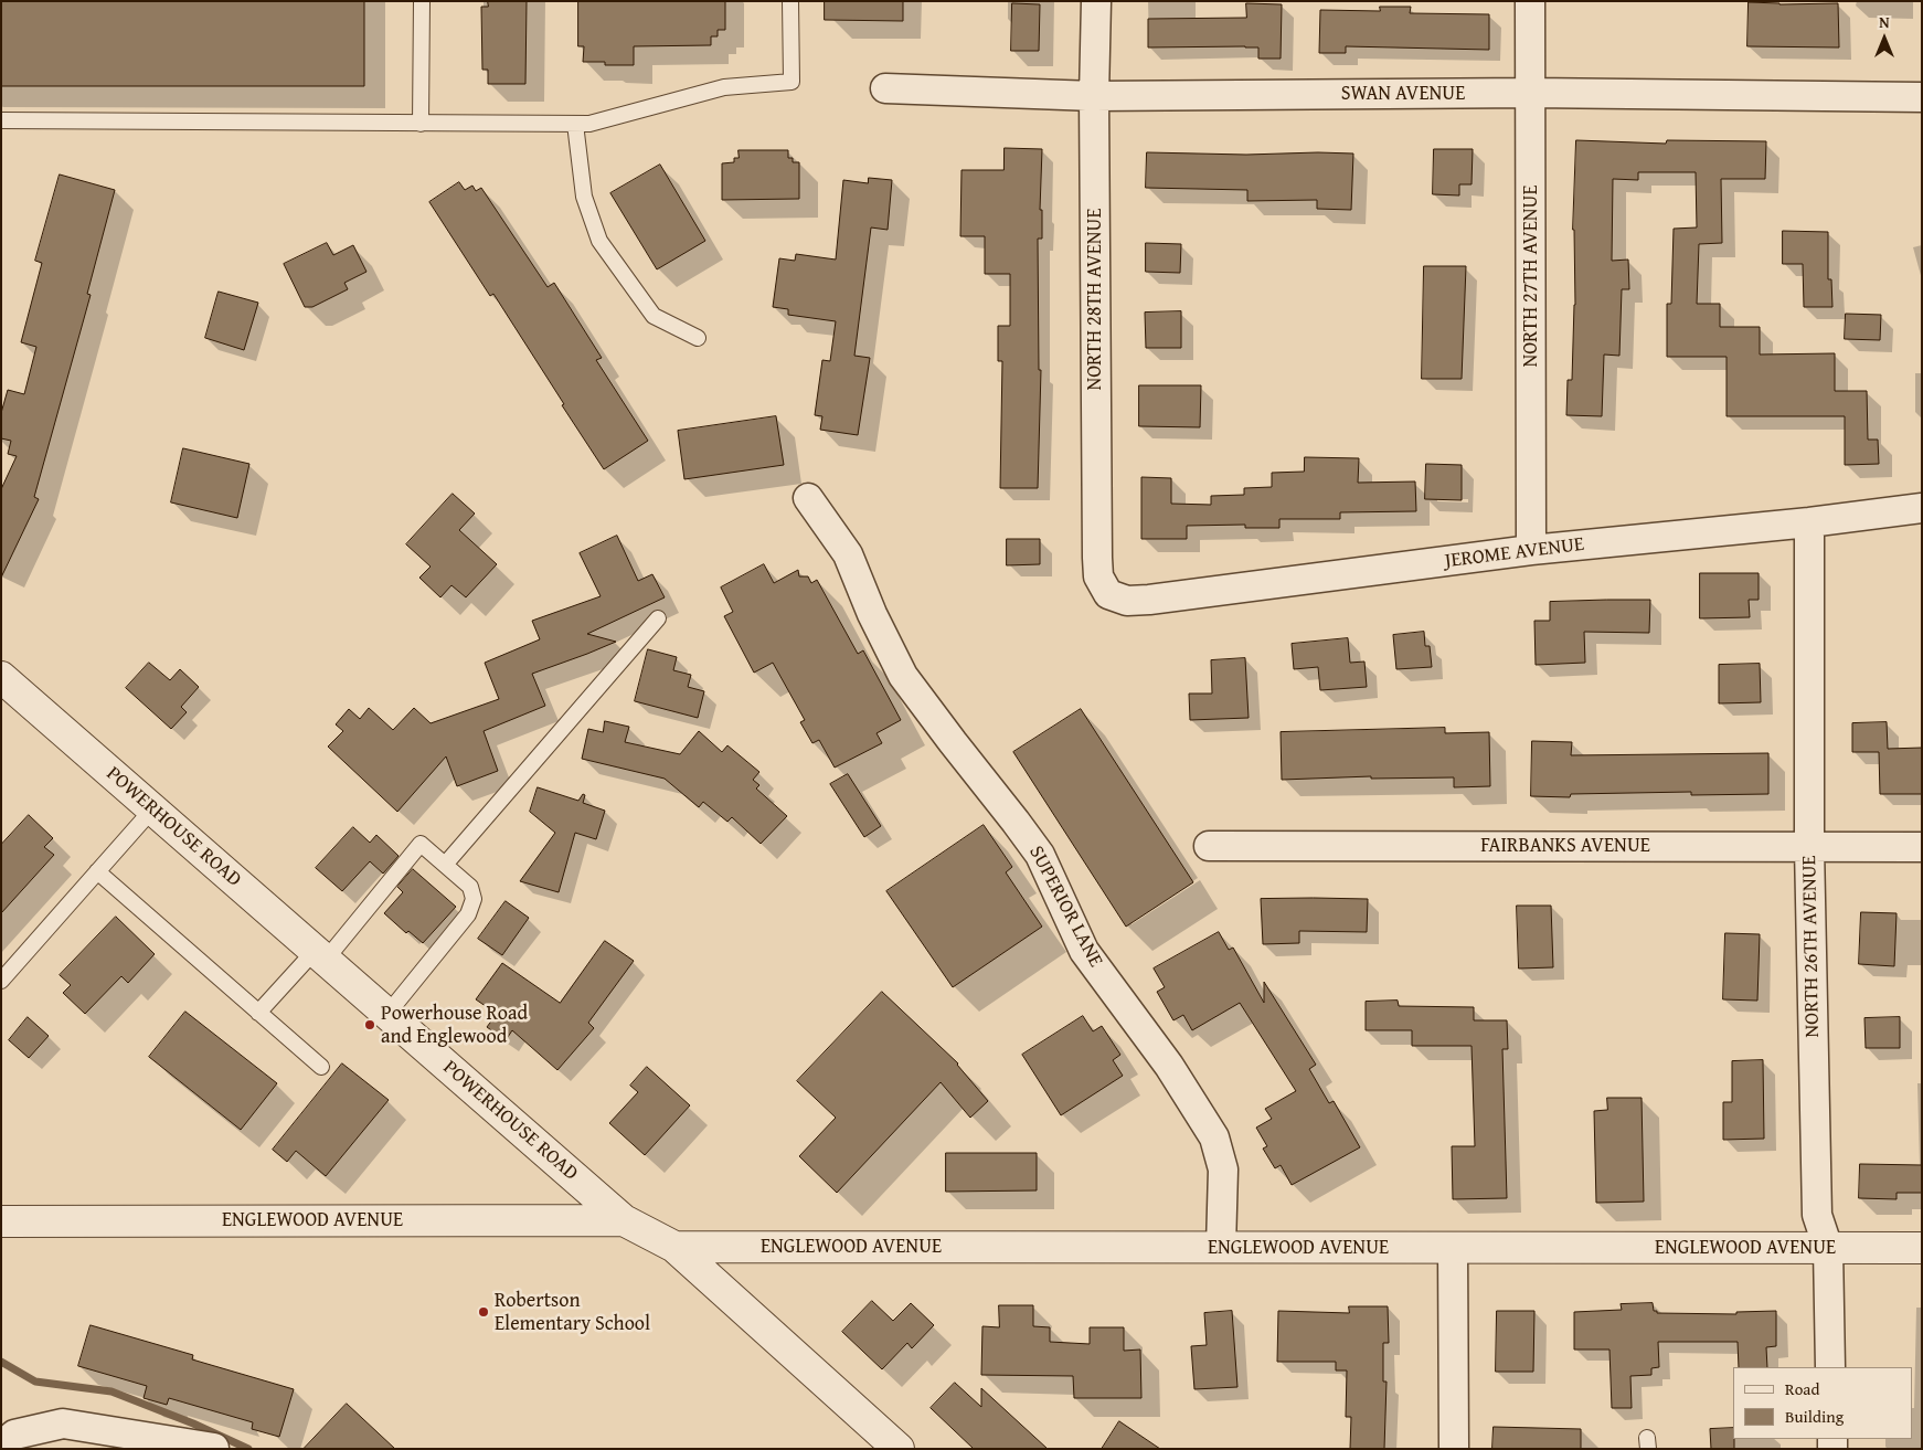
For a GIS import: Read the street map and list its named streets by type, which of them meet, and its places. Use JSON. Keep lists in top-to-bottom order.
{
  "streets": {
    "street": [
      "SWAN AVENUE",
      "NORTH 27TH AVENUE",
      "NORTH 28TH AVENUE",
      "JEROME AVENUE",
      "POWERHOUSE ROAD",
      "FAIRBANKS AVENUE",
      "SUPERIOR LANE",
      "NORTH 26TH AVENUE",
      "ENGLEWOOD AVENUE"
    ]
  },
  "crossings": [
    ["SWAN AVENUE", "NORTH 27TH AVENUE"],
    ["SWAN AVENUE", "NORTH 28TH AVENUE"],
    ["NORTH 27TH AVENUE", "JEROME AVENUE"],
    ["NORTH 28TH AVENUE", "JEROME AVENUE"],
    ["JEROME AVENUE", "NORTH 26TH AVENUE"],
    ["POWERHOUSE ROAD", "ENGLEWOOD AVENUE"],
    ["FAIRBANKS AVENUE", "NORTH 26TH AVENUE"],
    ["SUPERIOR LANE", "ENGLEWOOD AVENUE"],
    ["NORTH 26TH AVENUE", "ENGLEWOOD AVENUE"]
  ],
  "places": ["Powerhouse Road and Englewood", "Robertson Elementary School"],
  "legend": ["Road", "Building"],
  "north": "top"
}
